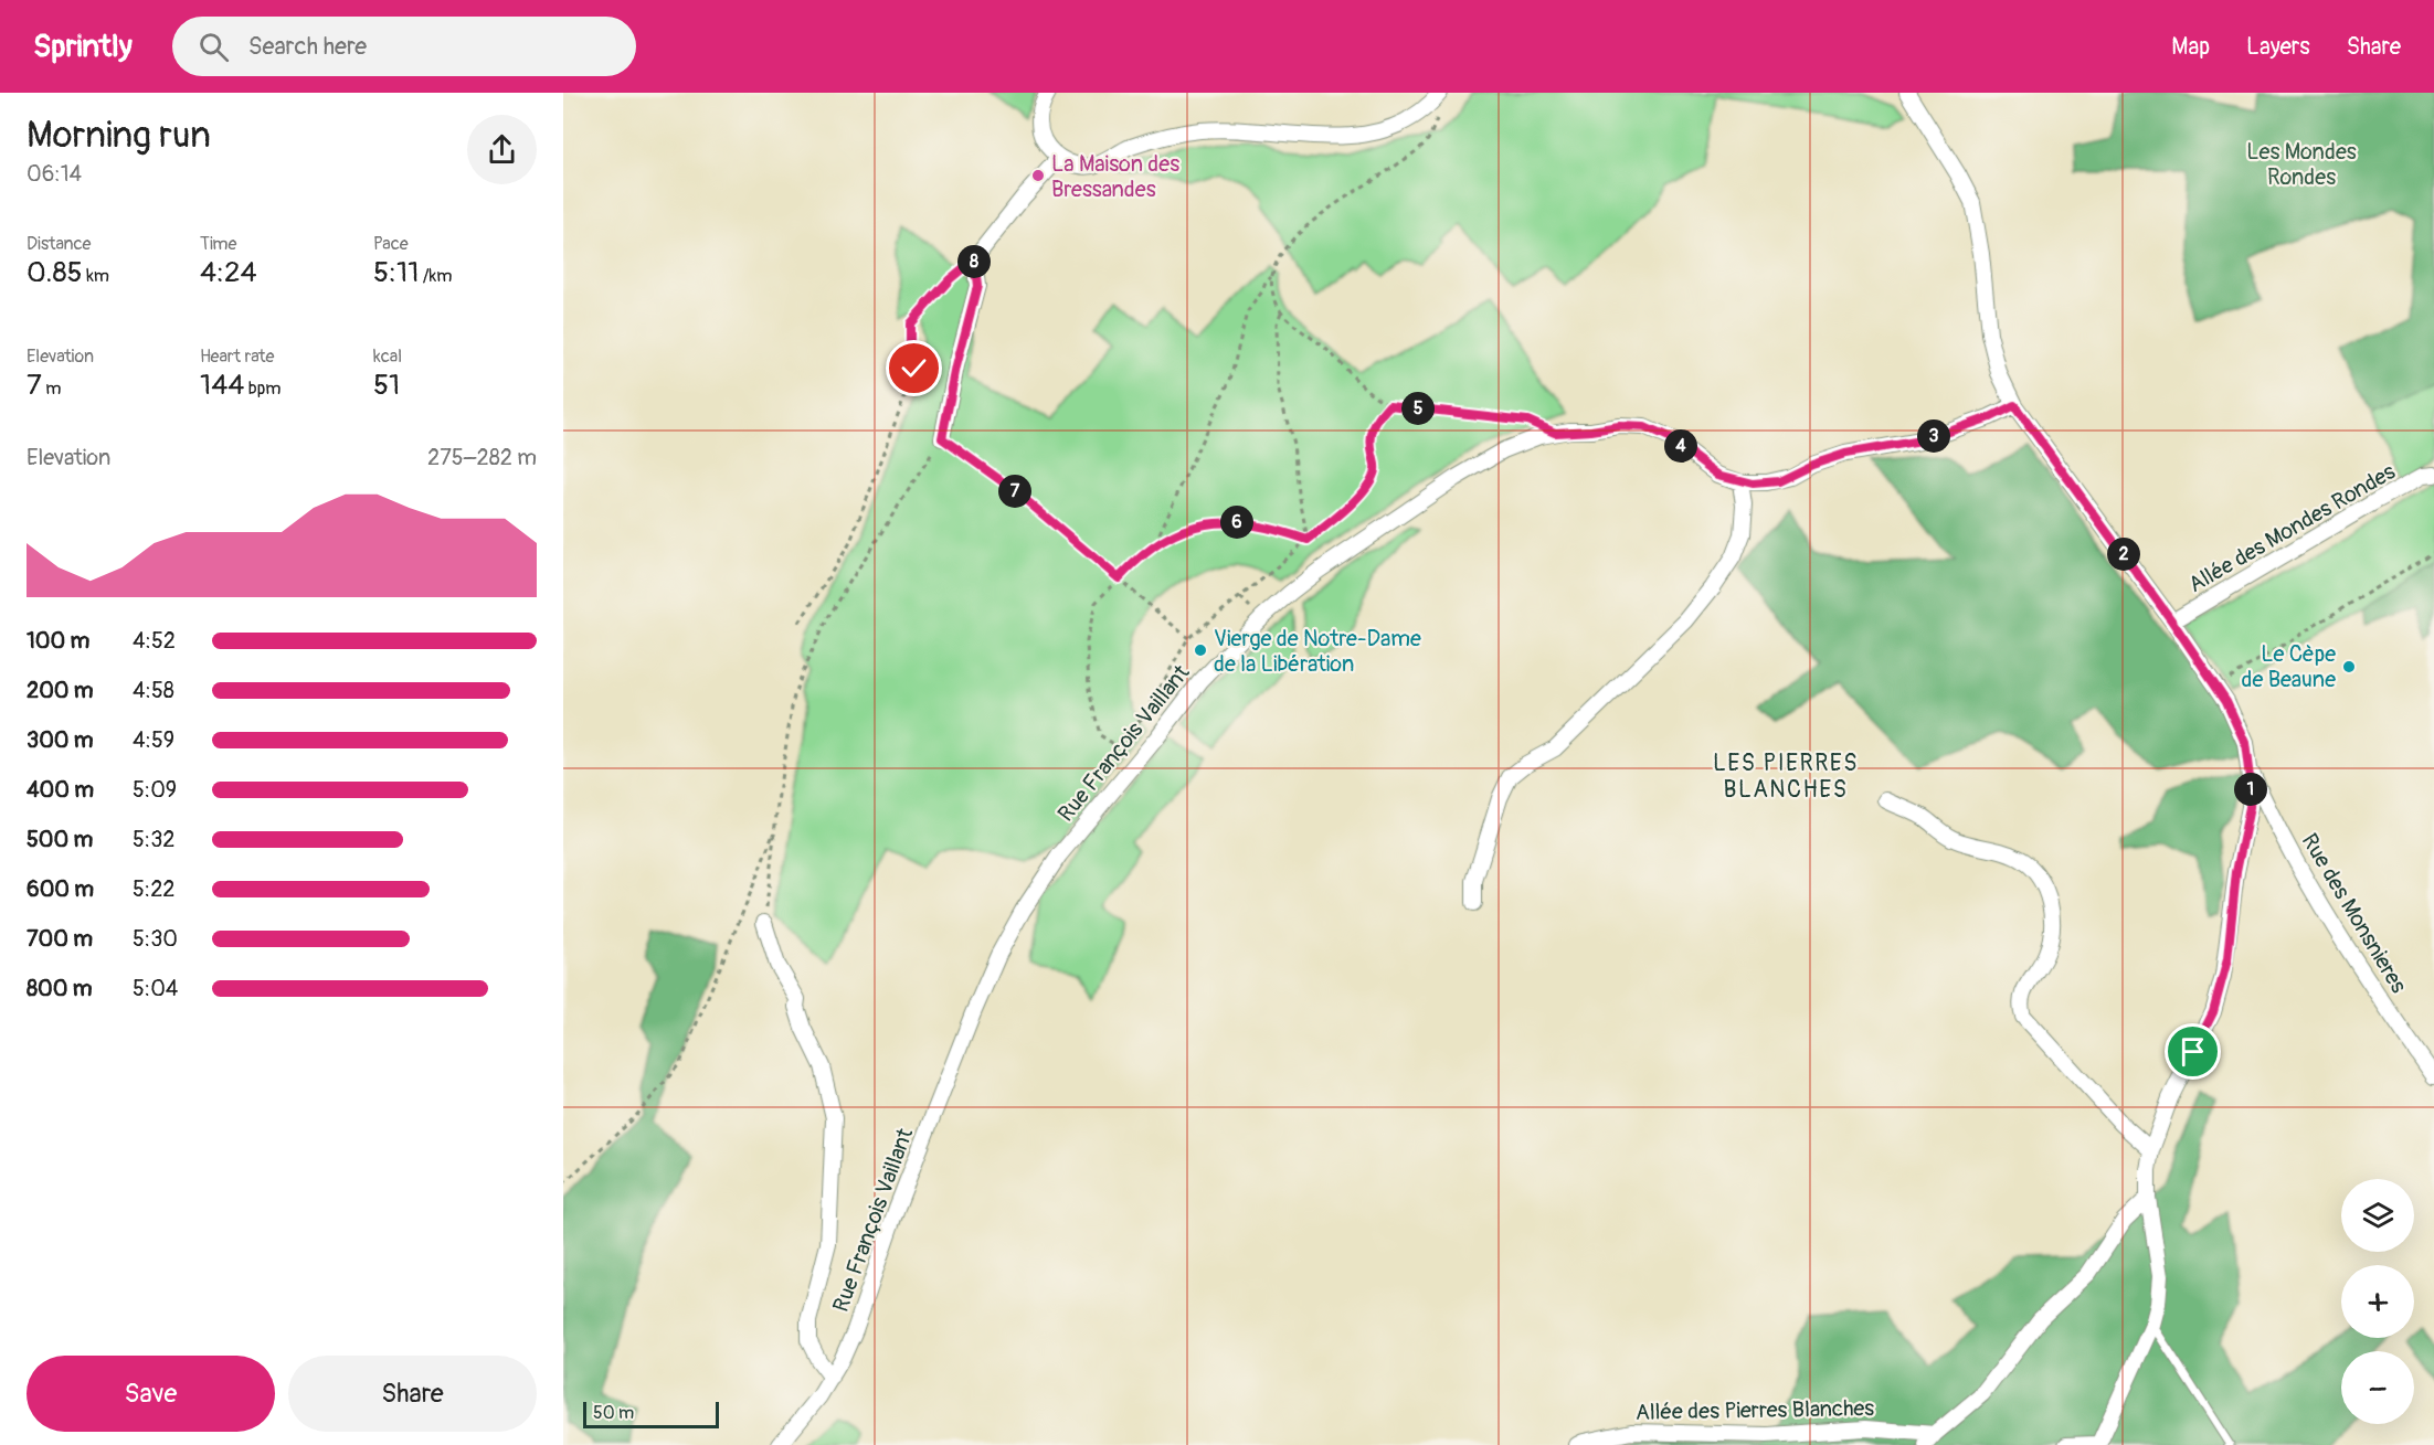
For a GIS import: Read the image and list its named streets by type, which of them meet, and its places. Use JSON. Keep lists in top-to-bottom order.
{
  "streets": {
    "street": [
      "Allée des Mondes Rondes",
      "Rue François Vaillant",
      "Rue des Monsnieres",
      "Allée des Pierres Blanches"
    ]
  },
  "districts": ["LES PIERRES BLANCHES"],
  "parks": ["Les Mondes Rondes"],
  "places": ["La Maison des Bressandes", "Vierge de Notre-Dame de la Libération", "Le Cèpe de Beaune"],
  "scale_bar": "50 m",
  "page": {
    "header": "Sprintly",
    "search": "Search here",
    "nav": ["Map", "Layers", "Share"],
    "heading": ["Morning run", "06:14"],
    "stats": [
      ["Distance", "0.85 km"],
      ["Time", "4:24"],
      ["Pace", "5:11 /km"],
      ["Elevation", "7 m"],
      ["Heart rate", "144 bpm"],
      ["kcal", "51"]
    ],
    "pins": [
      "8",
      "5",
      "3",
      "4",
      "7",
      "6",
      "2",
      "1"
    ],
    "chart": ["Elevation", "275–282 m"],
    "list": [
      {
        "name": "100 m",
        "note": "4:52"
      },
      {
        "name": "200 m",
        "note": "4:58"
      },
      {
        "name": "300 m",
        "note": "4:59"
      },
      {
        "name": "400 m",
        "note": "5:09"
      },
      {
        "name": "500 m",
        "note": "5:32"
      },
      {
        "name": "600 m",
        "note": "5:22"
      },
      {
        "name": "700 m",
        "note": "5:30"
      },
      {
        "name": "800 m",
        "note": "5:04"
      }
    ],
    "map_buttons": ["+", "−"],
    "buttons": ["Save", "Share"],
    "scale": "50 m"
  }
}
